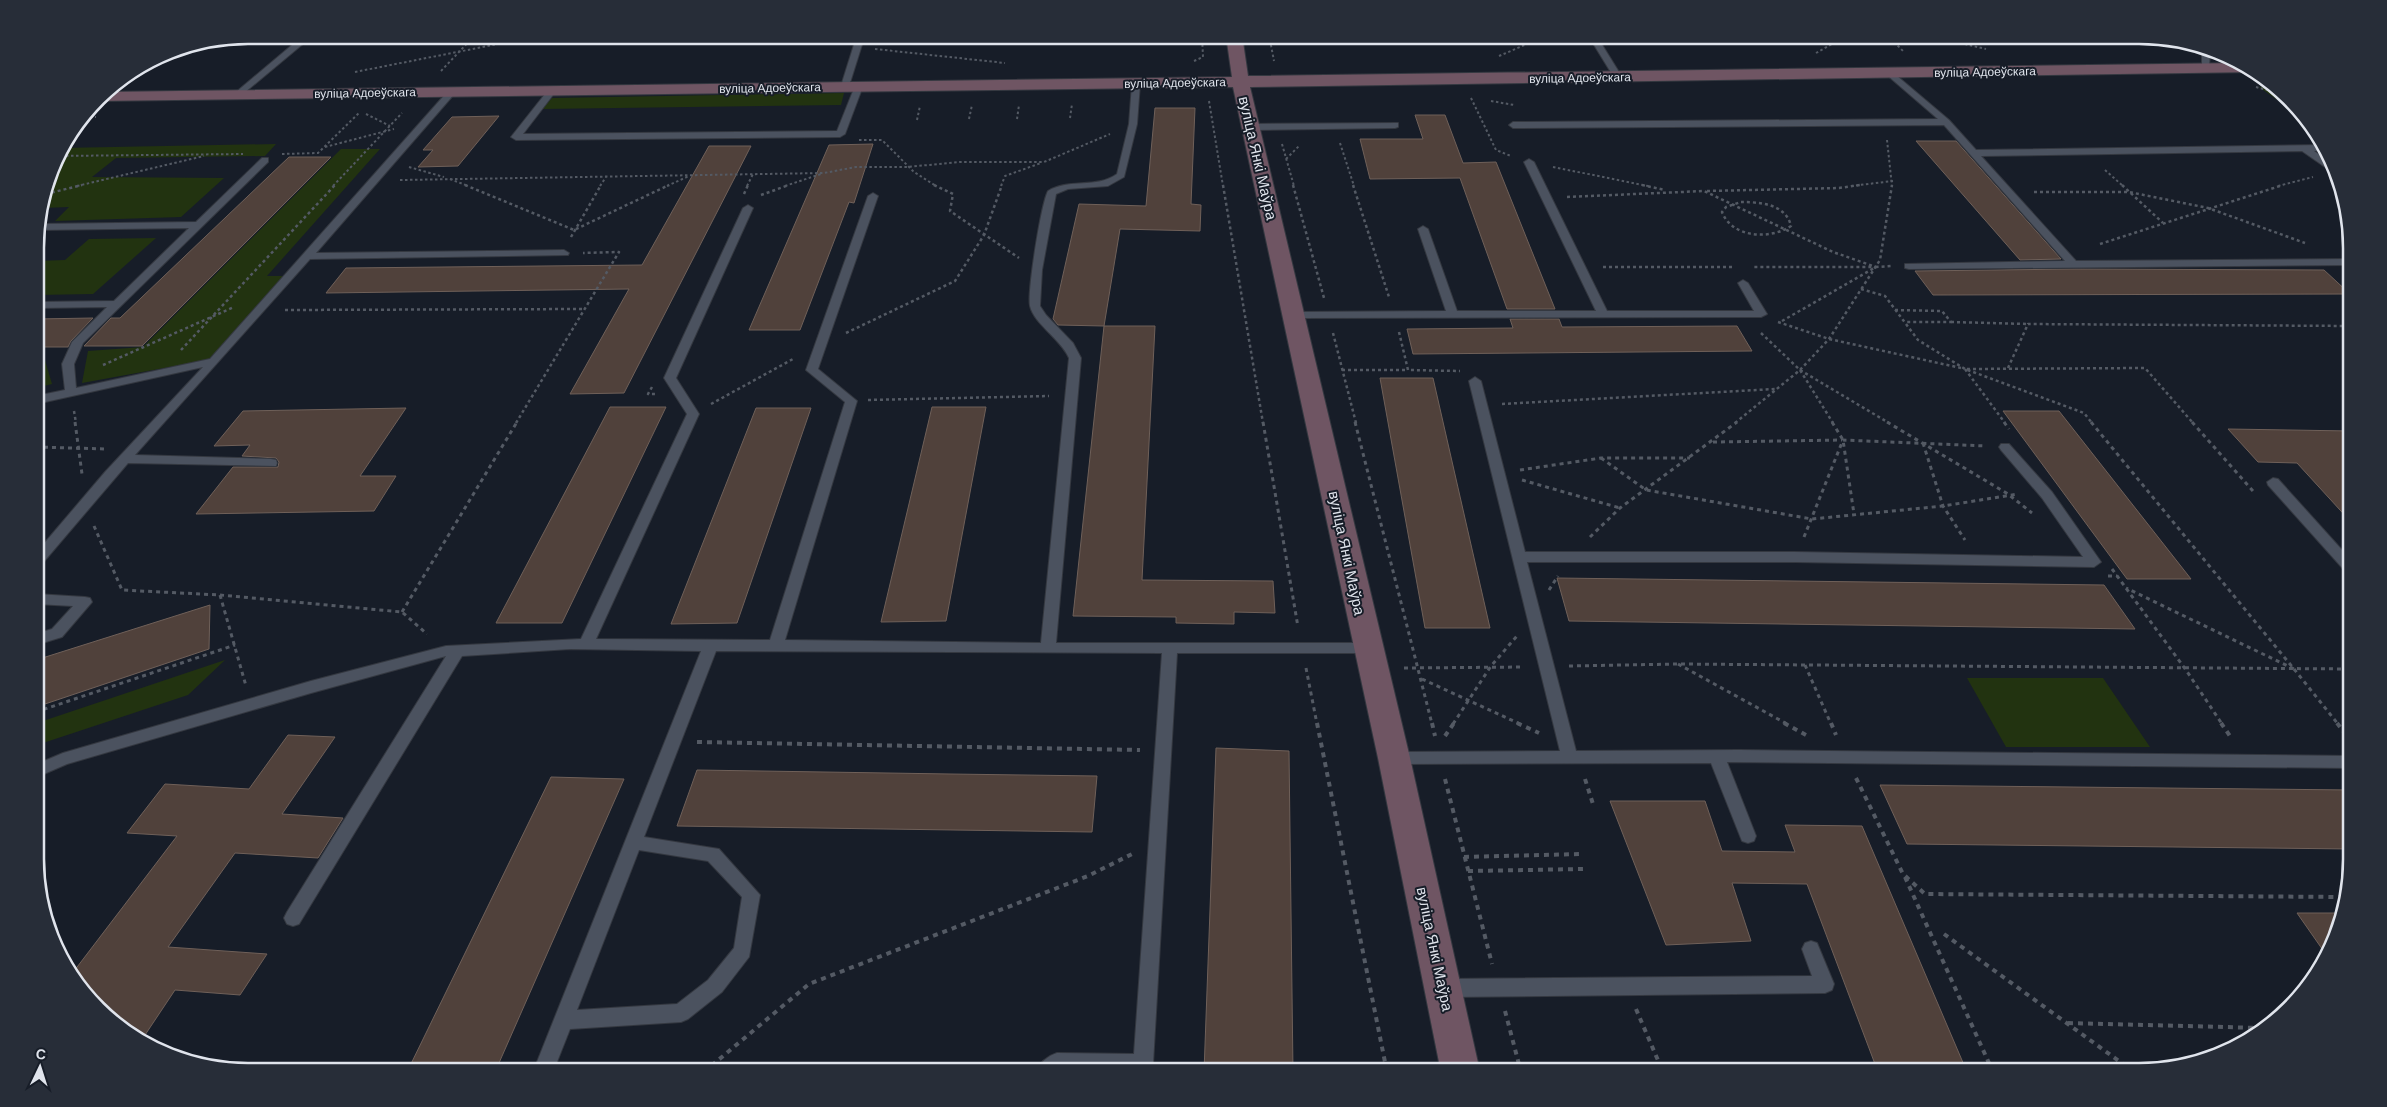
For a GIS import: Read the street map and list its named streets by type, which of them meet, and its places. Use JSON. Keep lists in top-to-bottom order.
{
  "streets": {
    "main road": ["вуліца Адоеўскага", "вуліца Янкі Маўра"]
  },
  "crossings": [
    ["вуліца Адоеўскага", "вуліца Янкі Маўра"]
  ],
  "north": "top"
}
